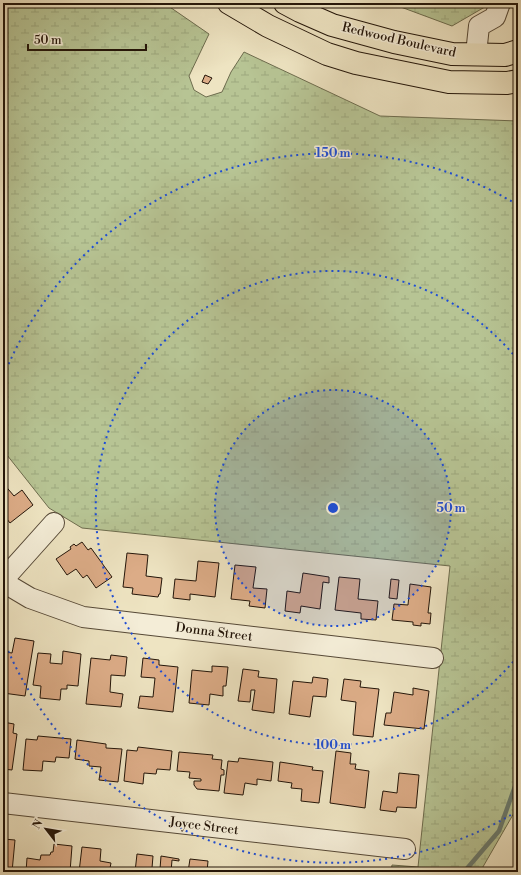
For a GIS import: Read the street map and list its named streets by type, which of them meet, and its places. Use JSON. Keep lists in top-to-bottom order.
{
  "streets": {
    "main road": ["Redwood Boulevard"],
    "street": ["Donna Street", "Joyce Street"]
  },
  "scale_bar": "50 m",
  "north": "top left",
  "rings": ["150 m", "50 m", "100 m"]
}
